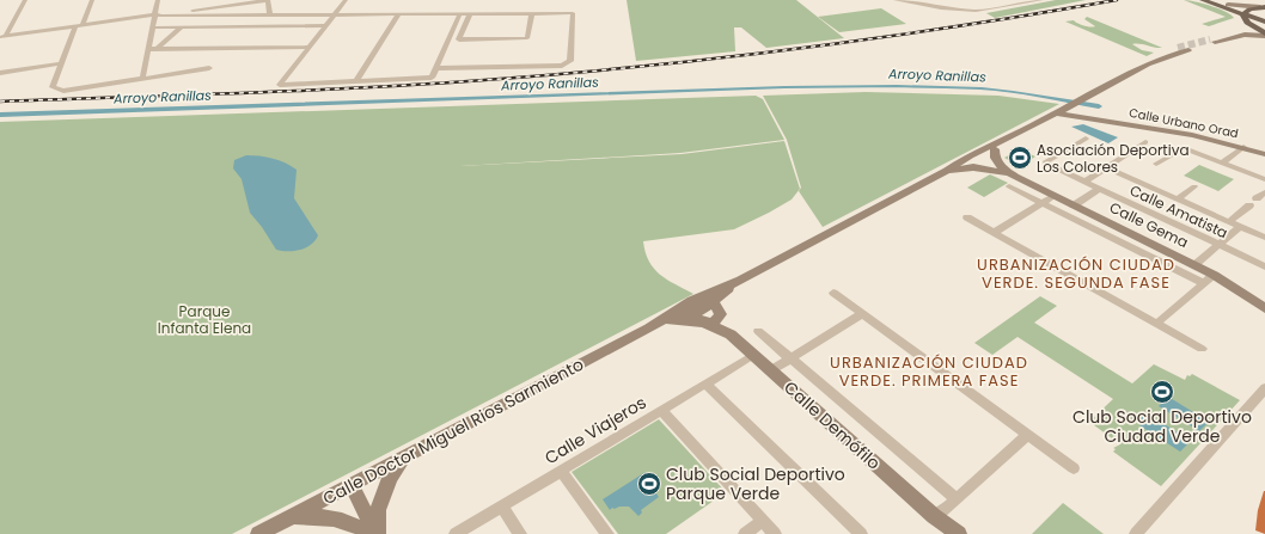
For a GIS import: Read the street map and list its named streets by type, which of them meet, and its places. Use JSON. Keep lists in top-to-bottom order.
{
  "streets": {
    "main road": [
      "Calle Urbano Orad",
      "Calle Gema",
      "Calle Demófilo",
      "Calle Doctor Miguel Rios Sarmiento"
    ],
    "street": ["Calle Amatista", "Calle Viajeros"]
  },
  "crossings": [
    ["Calle Urbano Orad", "Calle Doctor Miguel Rios Sarmiento"],
    ["Calle Gema", "Calle Doctor Miguel Rios Sarmiento"],
    ["Calle Demófilo", "Calle Viajeros"],
    ["Calle Demófilo", "Calle Doctor Miguel Rios Sarmiento"]
  ],
  "districts": ["URBANIZACIÓN CIUDAD VERDE. SEGUNDA FASE", "URBANIZACIÓN CIUDAD VERDE. PRIMERA FASE"],
  "water": ["Arroyo Ranillas"],
  "parks": ["Parque Infanta Elena"],
  "places": {
    "sports": ["Asociación Deportiva Los Colores", "Club Social Deportivo Ciudad Verde", "Club Social Deportivo Parque Verde"]
  }
}
